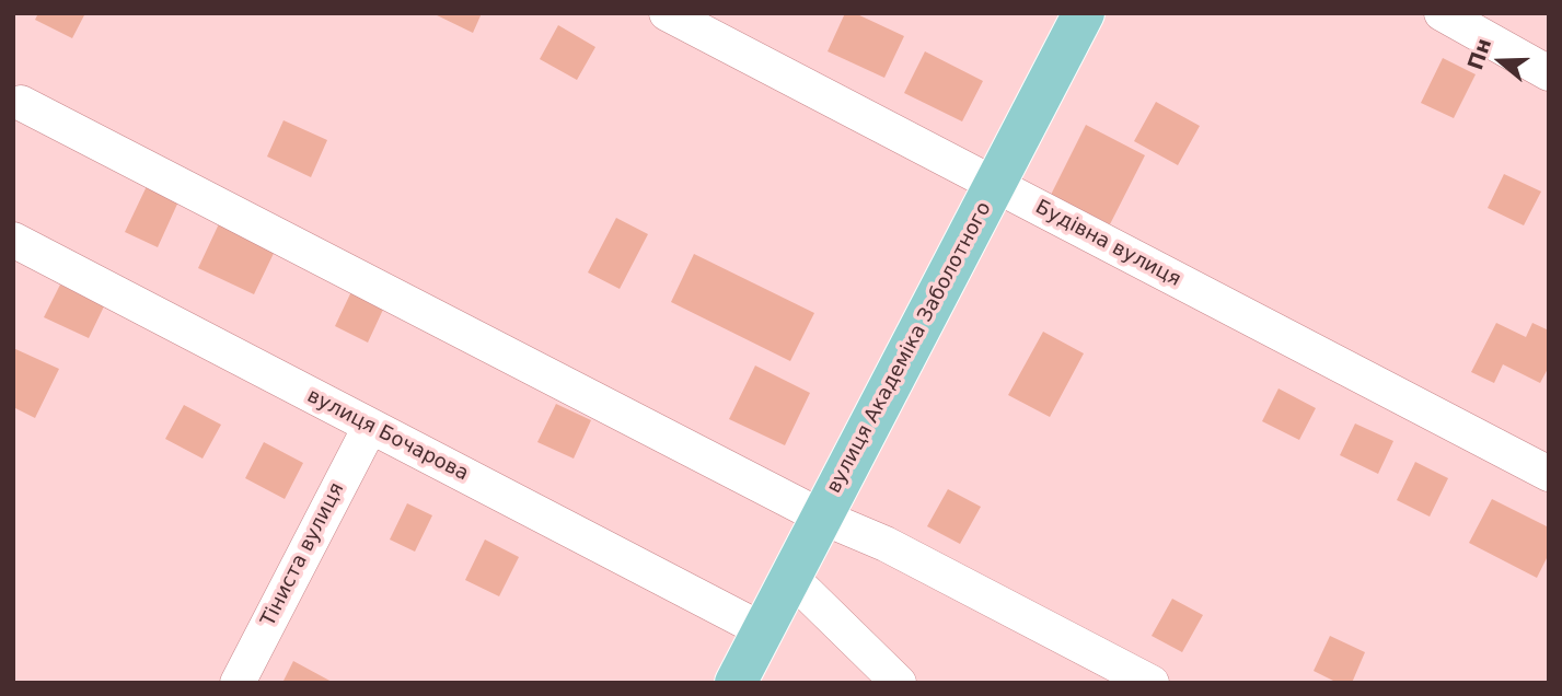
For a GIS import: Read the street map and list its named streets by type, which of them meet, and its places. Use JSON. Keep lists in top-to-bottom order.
{
  "streets": {
    "main road": ["вулиця Академіка Заболотного"],
    "street": ["Будівна вулиця", "вулиця Бочарова", "Тіниста вулиця"]
  },
  "crossings": [
    ["Будівна вулиця", "вулиця Академіка Заболотного"],
    ["вулиця Академіка Заболотного", "вулиця Бочарова"],
    ["вулиця Бочарова", "Тіниста вулиця"]
  ],
  "north": "left"
}
